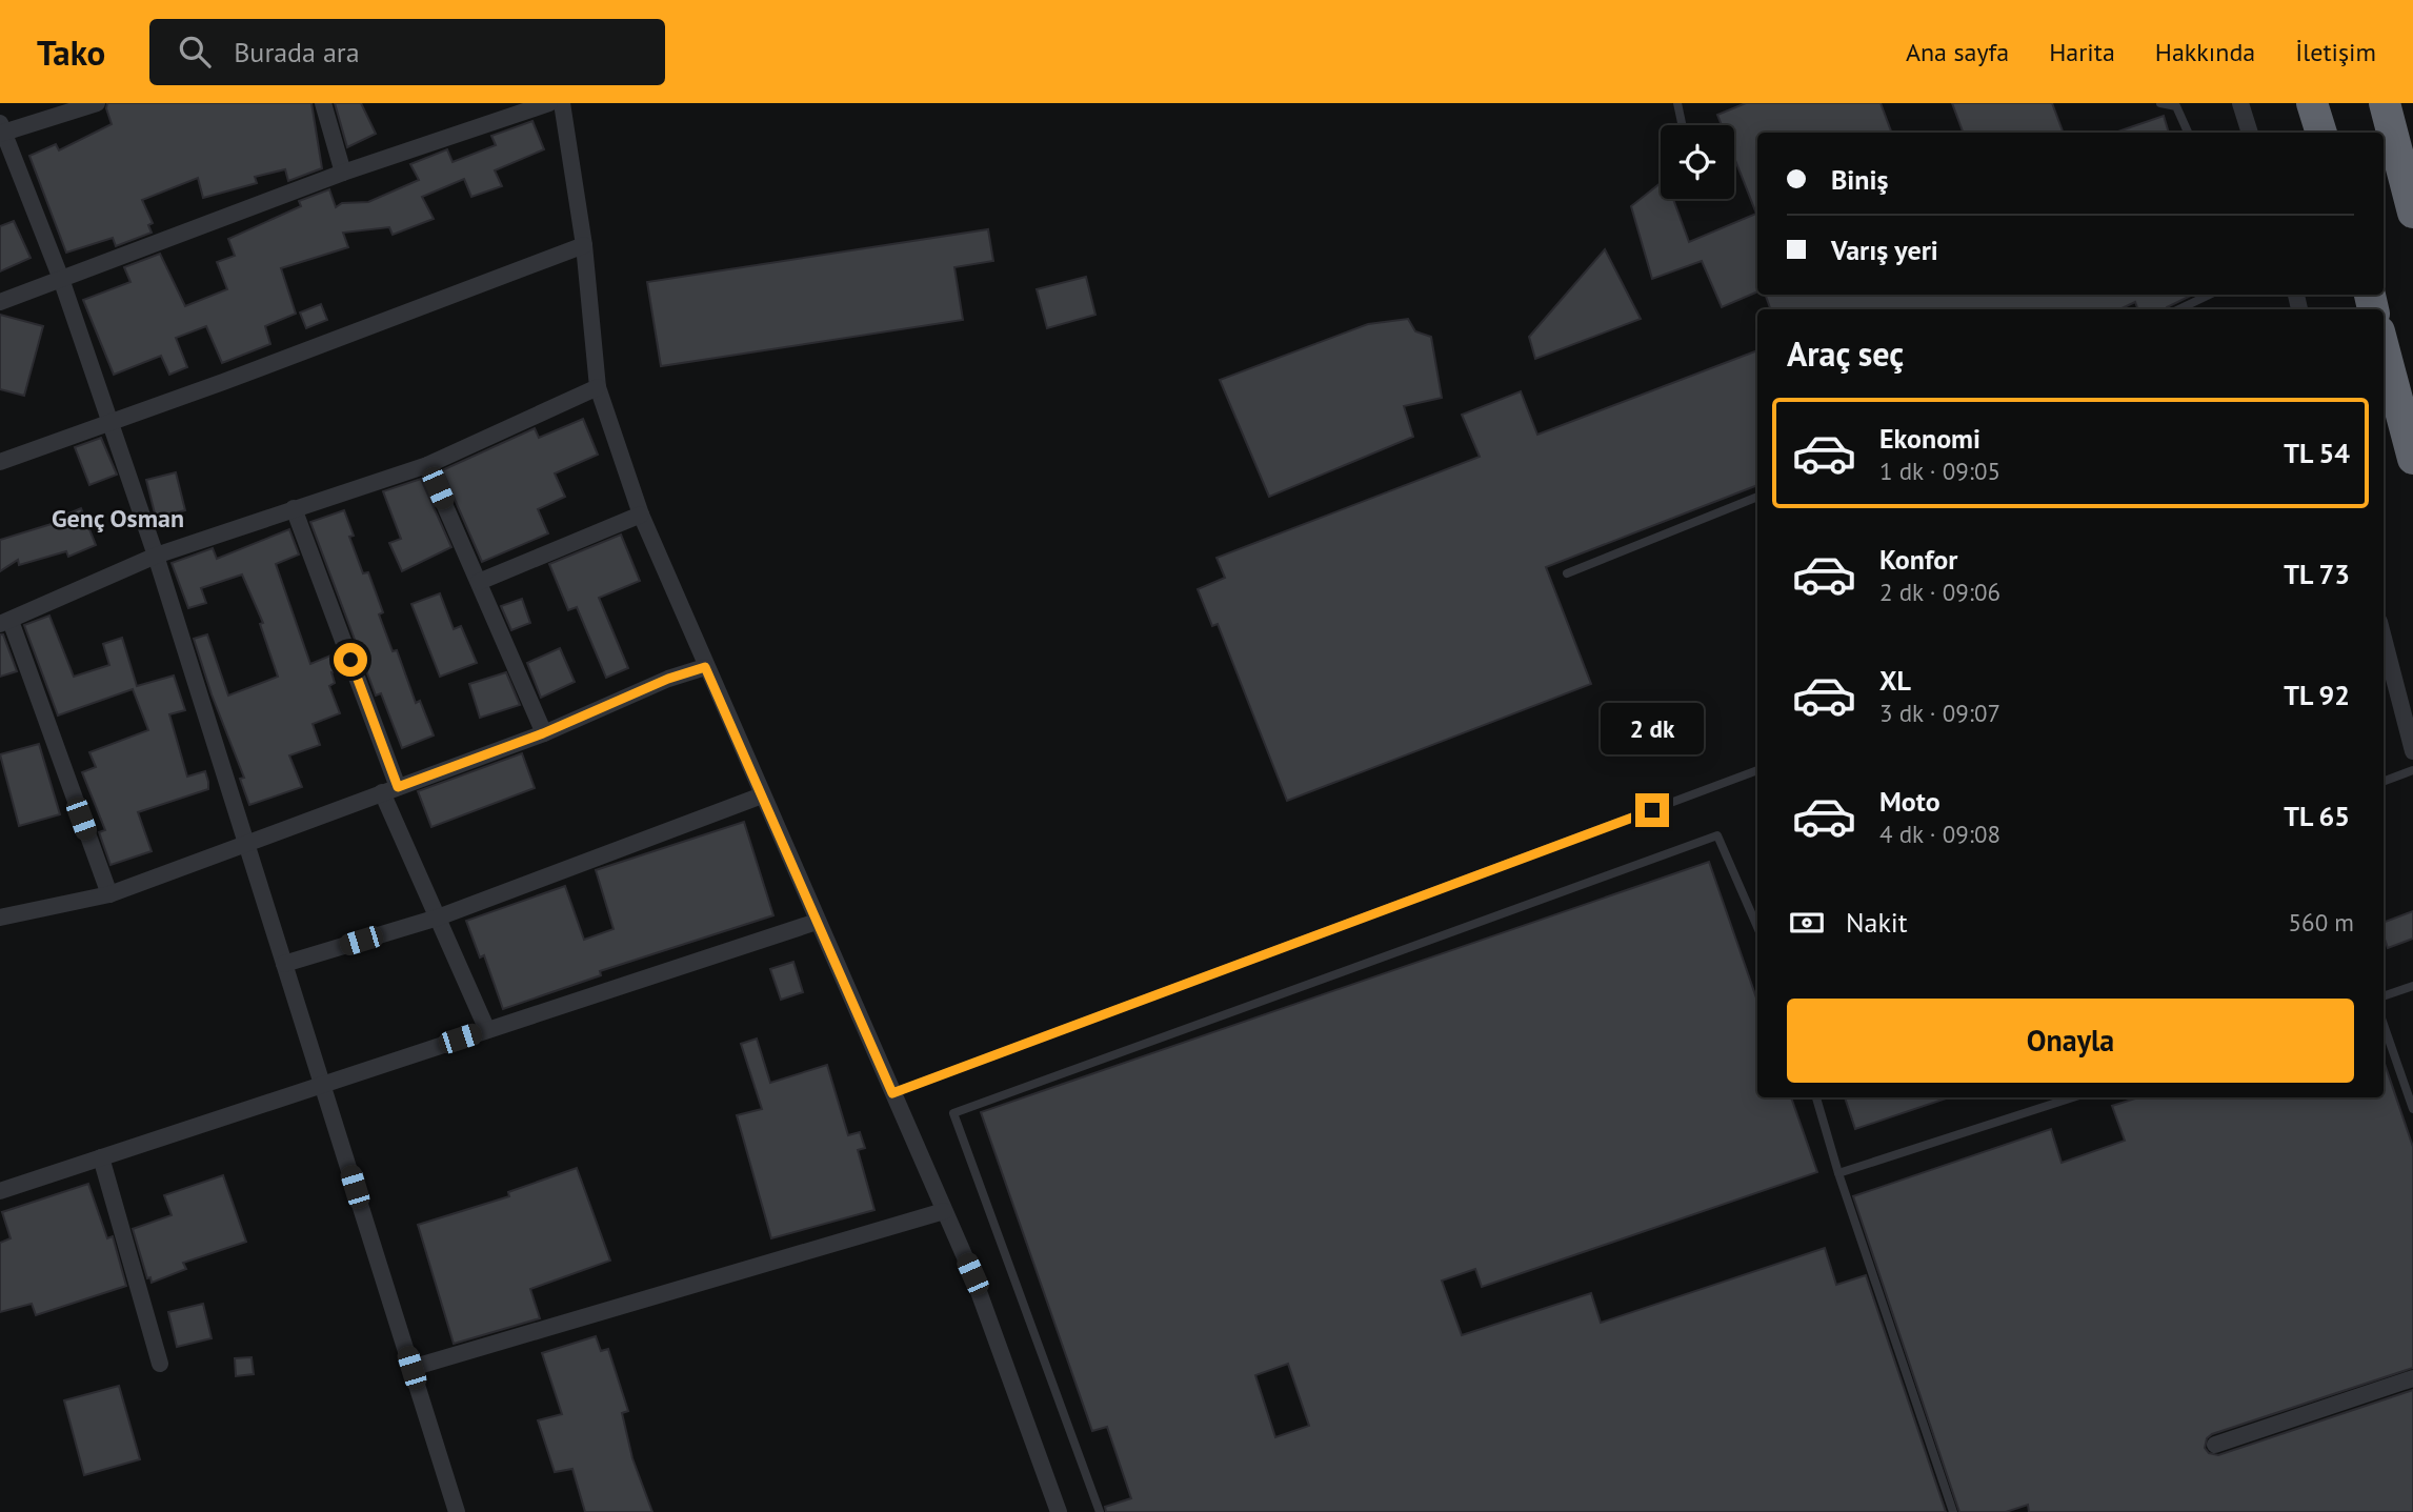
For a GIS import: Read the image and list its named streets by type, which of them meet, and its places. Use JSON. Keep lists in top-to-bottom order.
{
  "districts": ["Genç Osman"],
  "page": {
    "header": "Tako",
    "search": "Burada ara",
    "nav": [
      "Ana sayfa",
      "Harita",
      "Hakkında",
      "İletişim"
    ],
    "banner": ["Biniş", "Varış yeri"],
    "heading": "Araç seç",
    "list": [
      {
        "name": "Ekonomi",
        "note": "1 dk · 09:05",
        "value": "TL 54"
      },
      {
        "name": "Konfor",
        "note": "2 dk · 09:06",
        "value": "TL 73"
      },
      {
        "name": "XL",
        "note": "3 dk · 09:07",
        "value": "TL 92"
      },
      {
        "name": "Moto",
        "note": "4 dk · 09:08",
        "value": "TL 65"
      }
    ],
    "bubble": "2 dk",
    "pay": ["Nakit", "560 m"],
    "buttons": "Onayla"
  }
}
